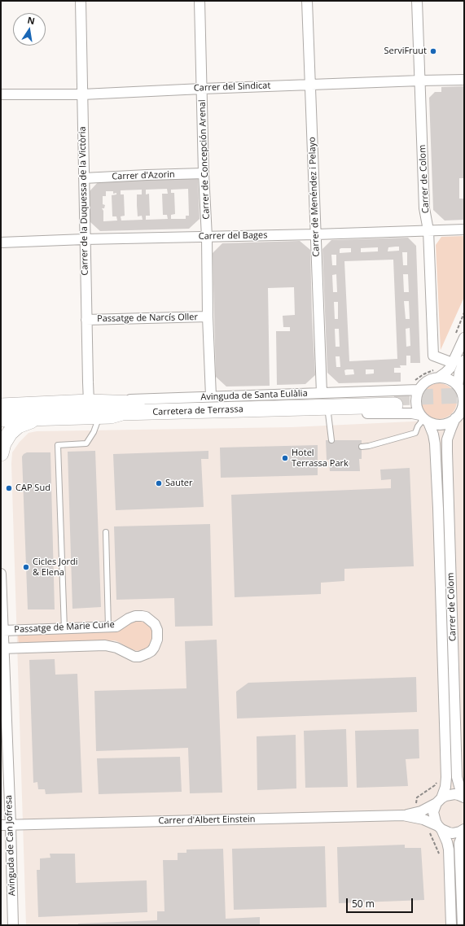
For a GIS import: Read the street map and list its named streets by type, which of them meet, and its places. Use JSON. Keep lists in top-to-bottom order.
{
  "streets": {
    "main road": ["Carretera de Terrassa"],
    "street": [
      "Carrer del Sindicat",
      "Carrer de Concepción Arenal",
      "Carrer d'Azorin",
      "Carrer de Colom",
      "Carrer de Menéndez i Pelayo",
      "Carrer de la Duquessa de la Victòria",
      "Carrer del Bages",
      "Passatge de Narcís Oller",
      "Avinguda de Santa Eulàlia",
      "Passatge de Marie Curie",
      "Carrer d'Albert Einstein",
      "Avinguda de Can Jofresa"
    ]
  },
  "crossings": [
    ["Carrer del Sindicat", "Carrer de Concepción Arenal"],
    ["Carrer del Sindicat", "Carrer de Colom"],
    ["Carrer del Sindicat", "Carrer de Menéndez i Pelayo"],
    ["Carrer del Sindicat", "Carrer de la Duquessa de la Victòria"],
    ["Carrer de Concepción Arenal", "Carrer d'Azorin"],
    ["Carrer de Concepción Arenal", "Carrer del Bages"],
    ["Carrer de Concepción Arenal", "Passatge de Narcís Oller"],
    ["Carrer de Concepción Arenal", "Avinguda de Santa Eulàlia"],
    ["Carrer d'Azorin", "Carrer de la Duquessa de la Victòria"],
    ["Carrer de Colom", "Carrer del Bages"],
    ["Carrer de Colom", "Avinguda de Santa Eulàlia"],
    ["Carrer de Colom", "Carrer d'Albert Einstein"],
    ["Carrer de Menéndez i Pelayo", "Carrer del Bages"],
    ["Carrer de Menéndez i Pelayo", "Avinguda de Santa Eulàlia"],
    ["Carrer de la Duquessa de la Victòria", "Carrer del Bages"],
    ["Carrer de la Duquessa de la Victòria", "Passatge de Narcís Oller"],
    ["Carrer de la Duquessa de la Victòria", "Avinguda de Santa Eulàlia"],
    ["Carrer de la Duquessa de la Victòria", "Carretera de Terrassa"],
    ["Avinguda de Santa Eulàlia", "Carretera de Terrassa"],
    ["Passatge de Marie Curie", "Avinguda de Can Jofresa"],
    ["Carrer d'Albert Einstein", "Avinguda de Can Jofresa"]
  ],
  "places": [
    "ServiFruut",
    "Hotel Terrassa Park",
    "Sauter",
    "CAP Sud",
    "Cicles Jordi & Elena"
  ],
  "scale_bar": "50 m",
  "north": "top"
}
